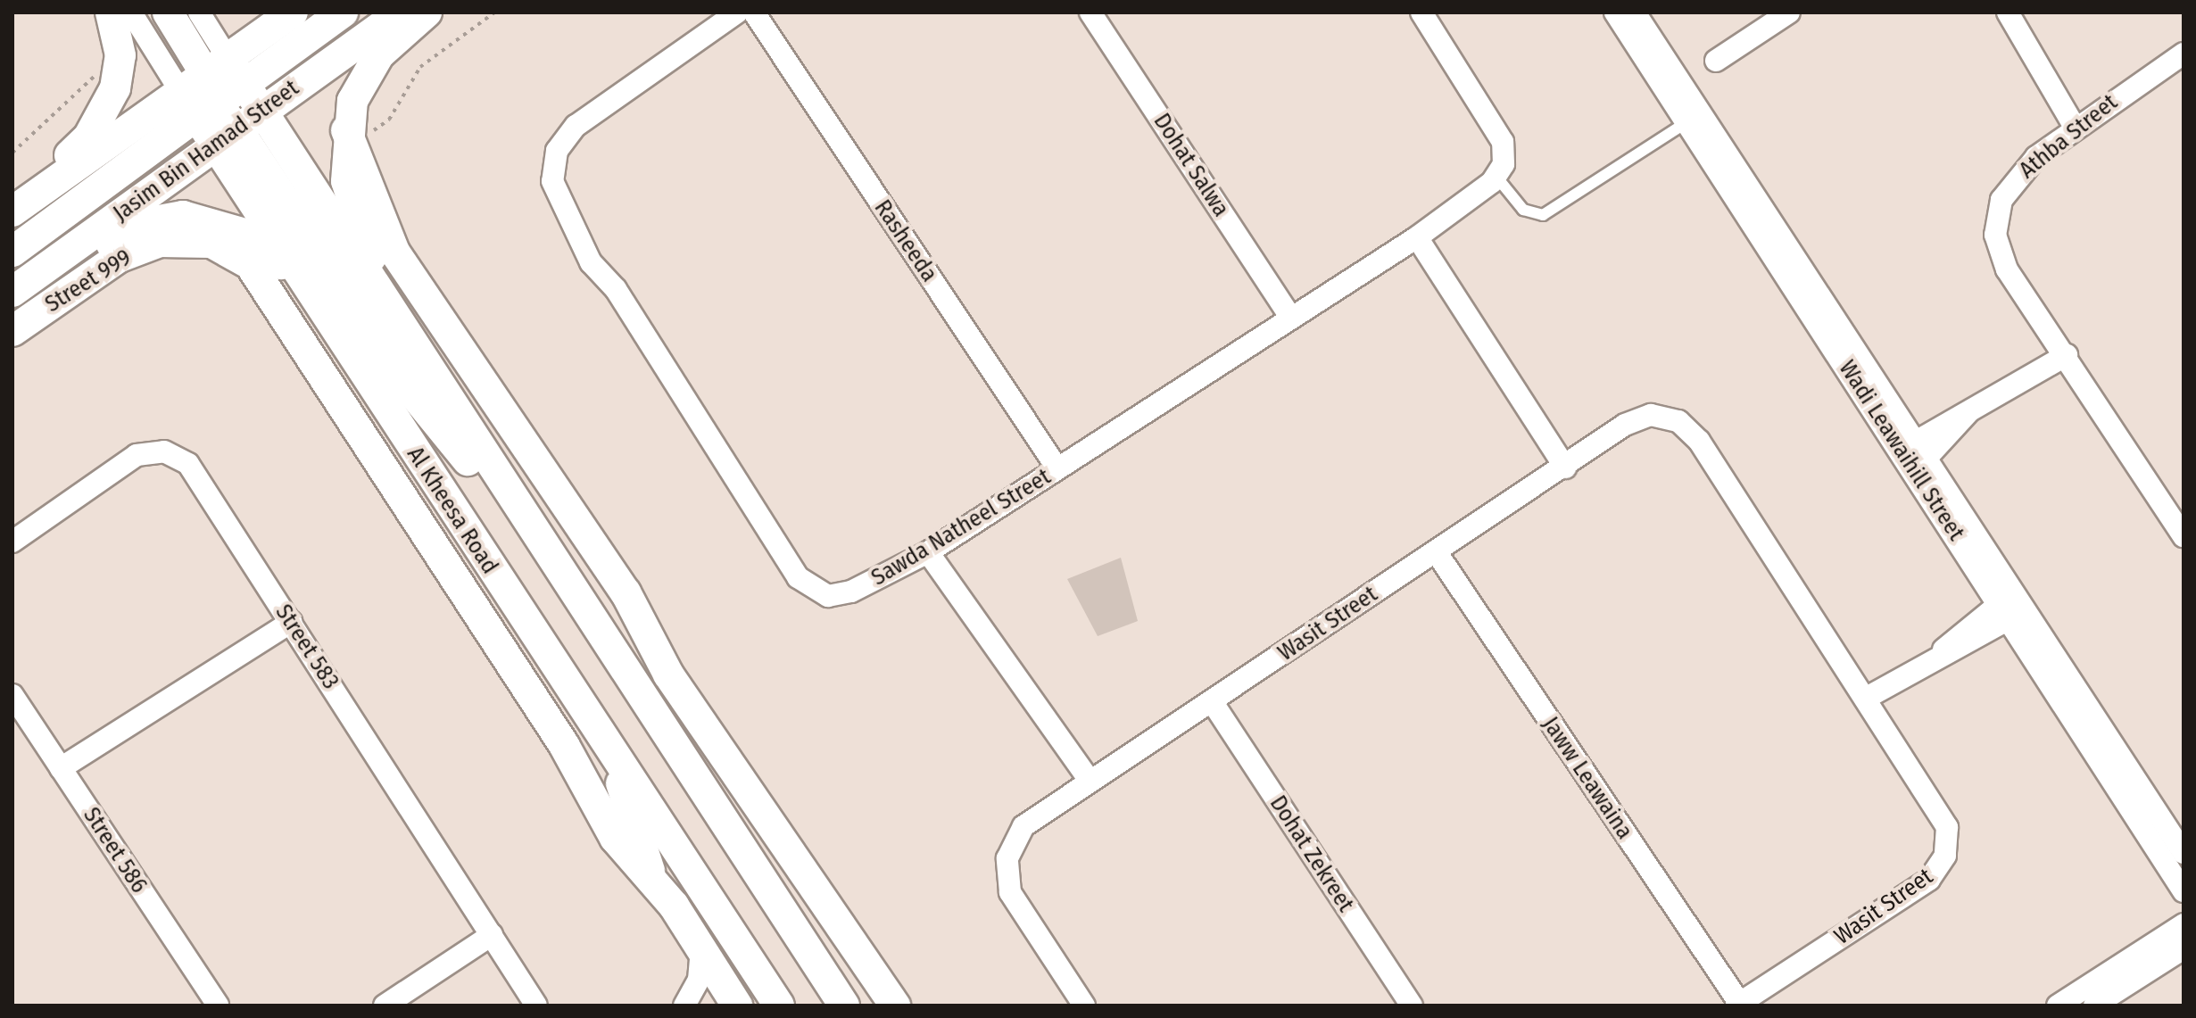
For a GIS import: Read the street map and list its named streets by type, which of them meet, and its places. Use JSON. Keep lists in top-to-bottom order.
{
  "streets": {
    "main road": ["Jasim Bin Hamad Street", "Street 999", "Al Kheesa Road"],
    "street": [
      "Athba Street",
      "Dohat Salwa",
      "Rasheeda",
      "Wadi Leawaihill Street",
      "Sawda Natheel Street",
      "Wasit Street",
      "Street 583",
      "Jaww Leawaina",
      "Street 586",
      "Dohat Zekreet"
    ]
  },
  "crossings": [
    ["Jasim Bin Hamad Street", "Al Kheesa Road"],
    ["Dohat Salwa", "Sawda Natheel Street"],
    ["Rasheeda", "Sawda Natheel Street"],
    ["Street 999", "Al Kheesa Road"],
    ["Wasit Street", "Jaww Leawaina"],
    ["Wasit Street", "Dohat Zekreet"]
  ]
}
